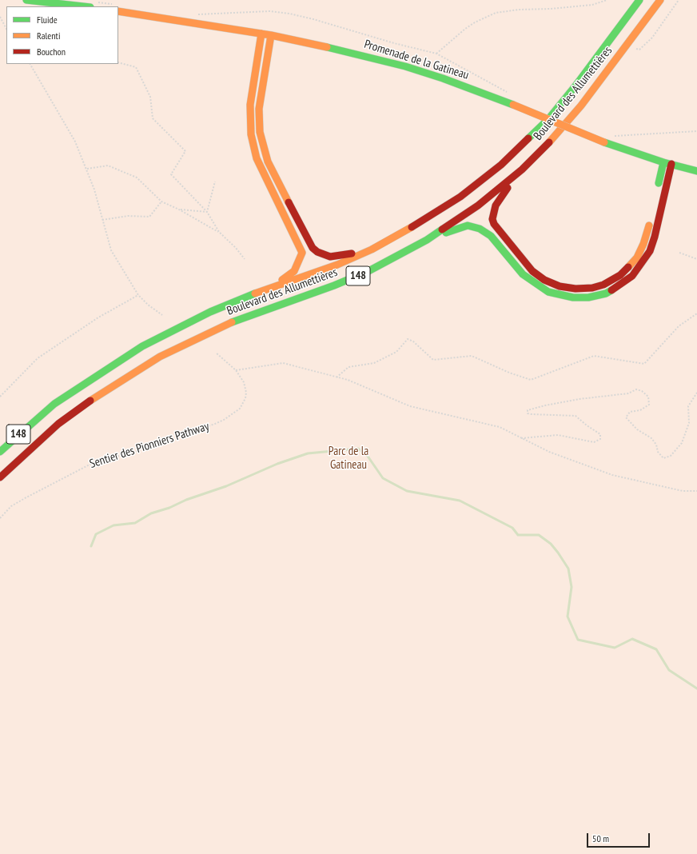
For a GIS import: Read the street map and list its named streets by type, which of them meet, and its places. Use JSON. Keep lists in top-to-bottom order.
{
  "streets": {
    "main road": ["Promenade de la Gatineau", "Boulevard des Allumettières", "148"],
    "path": ["Sentier des Pionniers Pathway"]
  },
  "parks": ["Parc de la Gatineau"],
  "legend": ["Fluide", "Ralenti", "Bouchon"],
  "scale_bar": "50 m"
}
